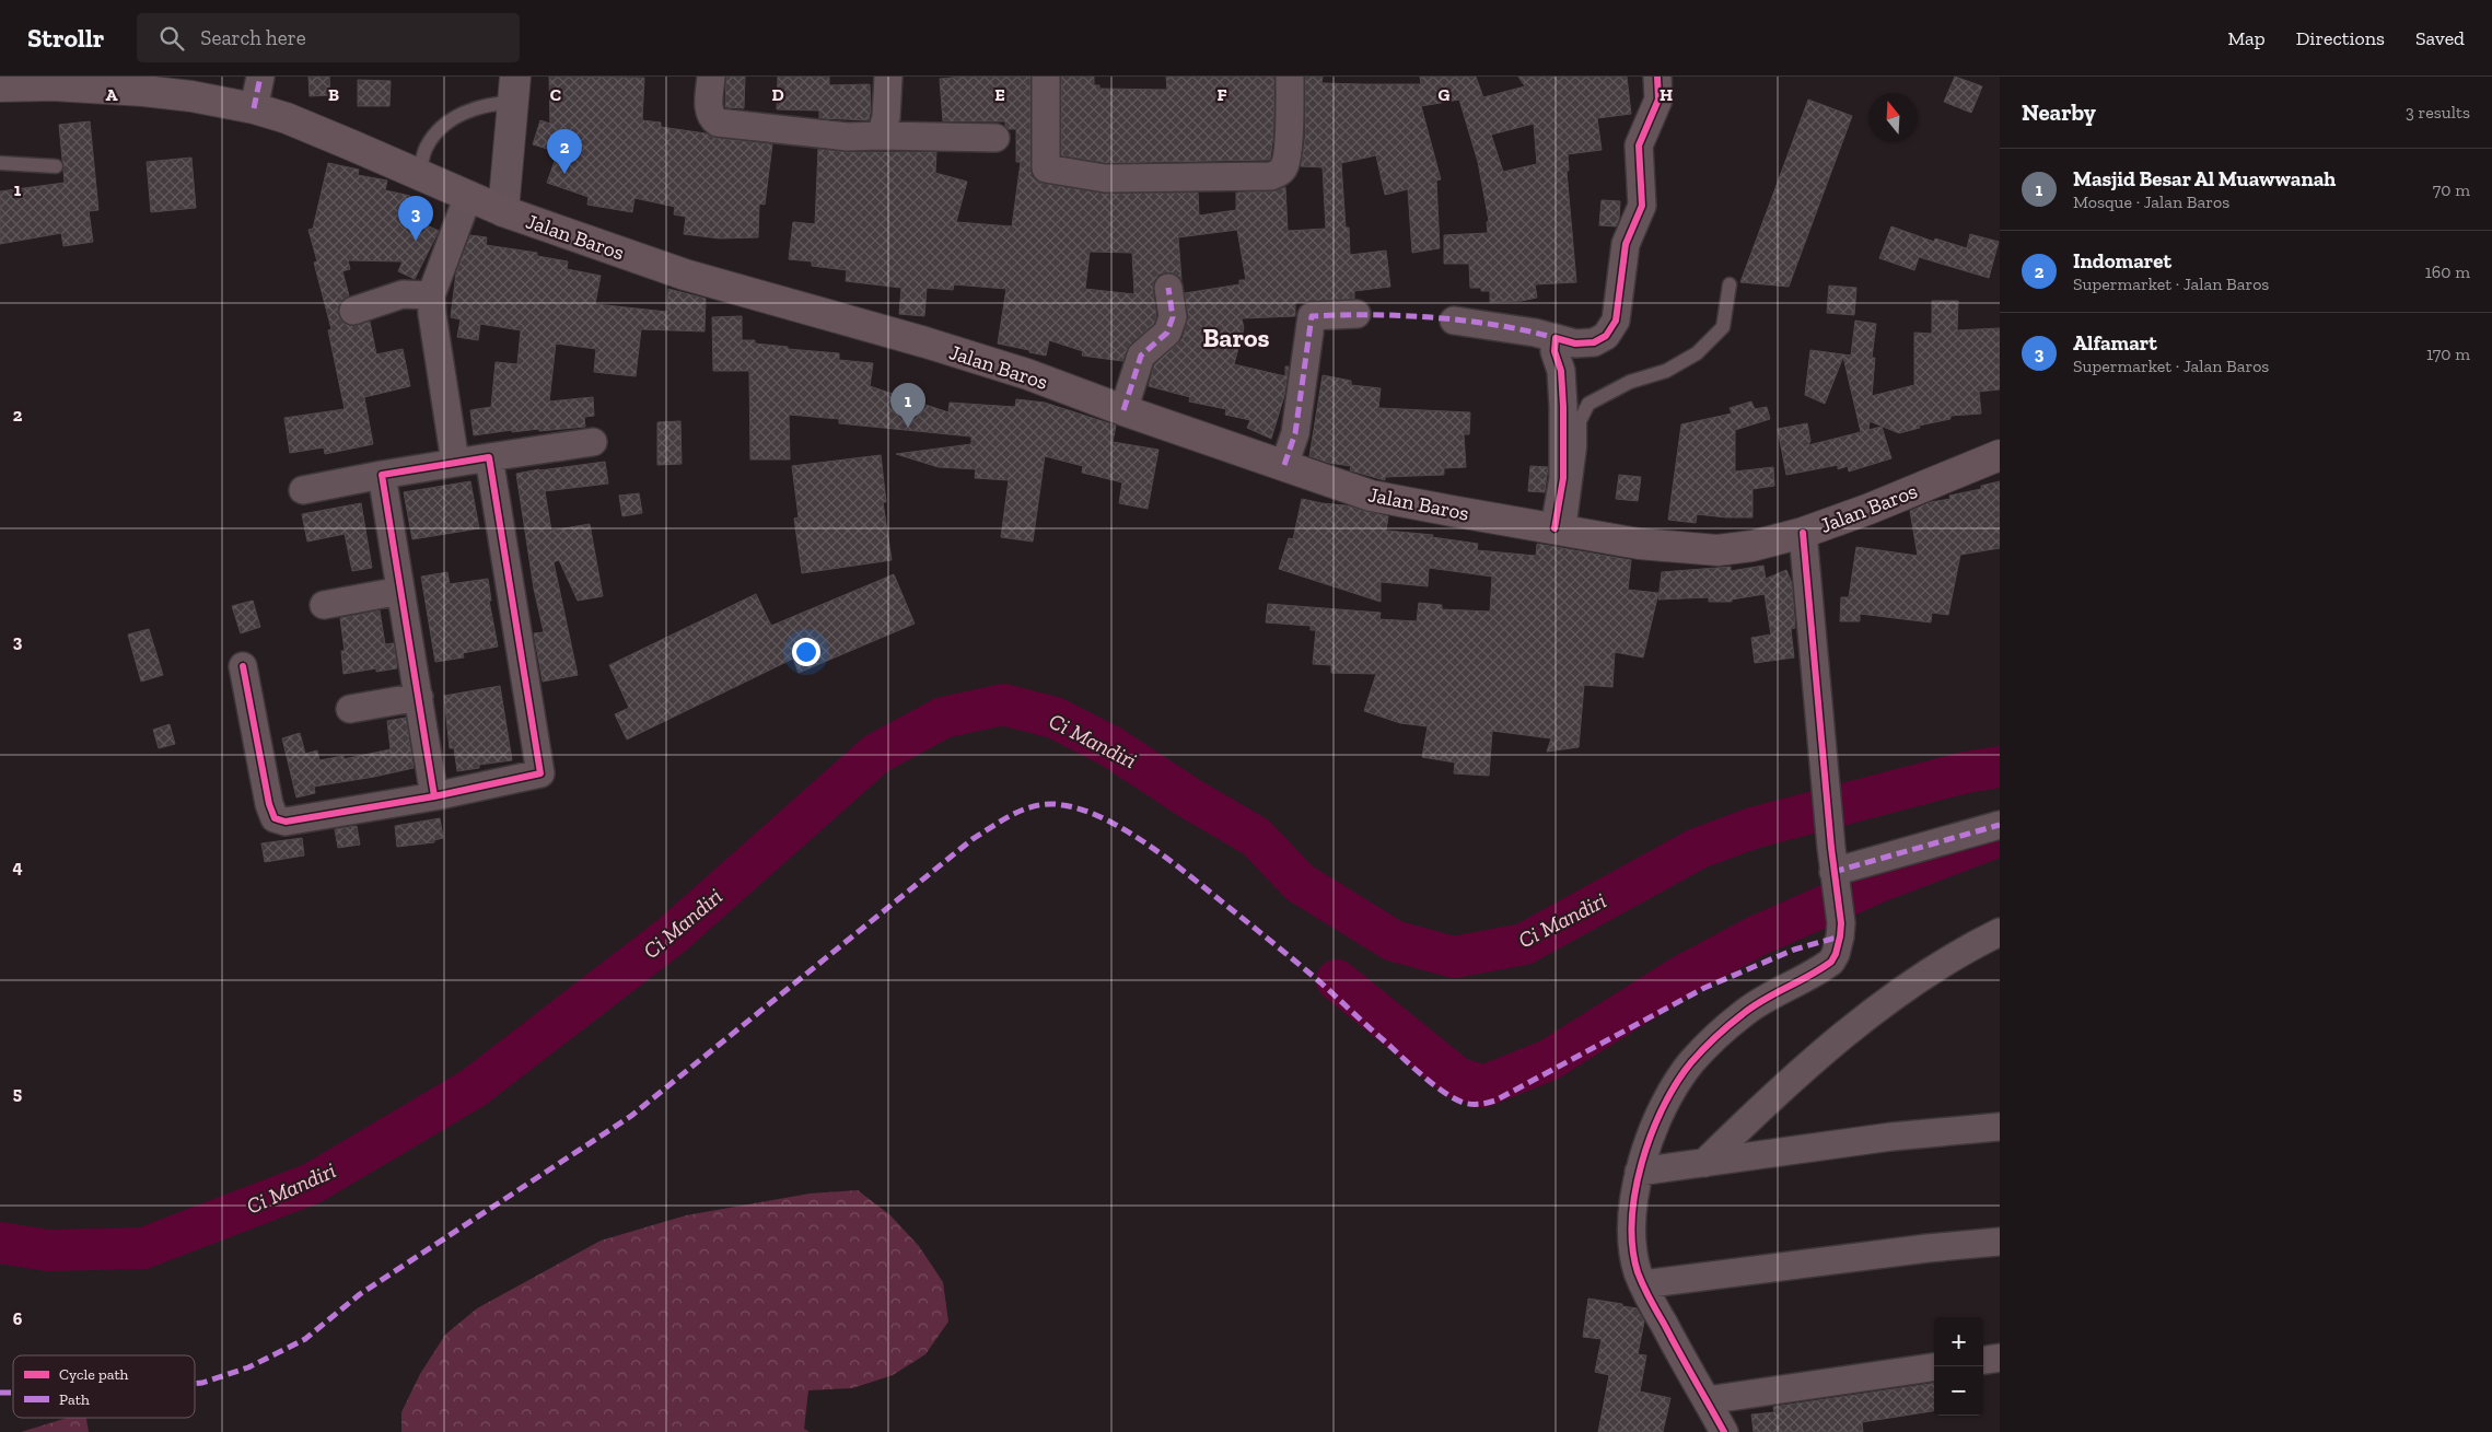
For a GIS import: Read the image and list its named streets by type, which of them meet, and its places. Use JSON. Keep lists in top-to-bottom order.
{
  "streets": {
    "main road": ["Jalan Baros"]
  },
  "districts": ["Baros"],
  "water": ["Ci Mandiri"],
  "legend": ["Cycle path", "Path"],
  "north": "top",
  "page": {
    "header": "Strollr",
    "search": "Search here",
    "nav": ["Map", "Directions", "Saved"],
    "heading": ["Nearby", "3 results"],
    "pins": ["2", "3", "1"],
    "list": [
      {
        "mark": "1",
        "name": "Masjid Besar Al Muawwanah",
        "note": "Mosque · Jalan Baros",
        "value": "70 m"
      },
      {
        "mark": "2",
        "name": "Indomaret",
        "note": "Supermarket · Jalan Baros",
        "value": "160 m"
      },
      {
        "mark": "3",
        "name": "Alfamart",
        "note": "Supermarket · Jalan Baros",
        "value": "170 m"
      }
    ],
    "map_buttons": ["+", "−"]
  },
  "grid": {
    "columns": [
      "A",
      "B",
      "C",
      "D",
      "E",
      "F",
      "G",
      "H"
    ],
    "rows": [
      "1",
      "2",
      "3",
      "4",
      "5",
      "6"
    ]
  }
}
